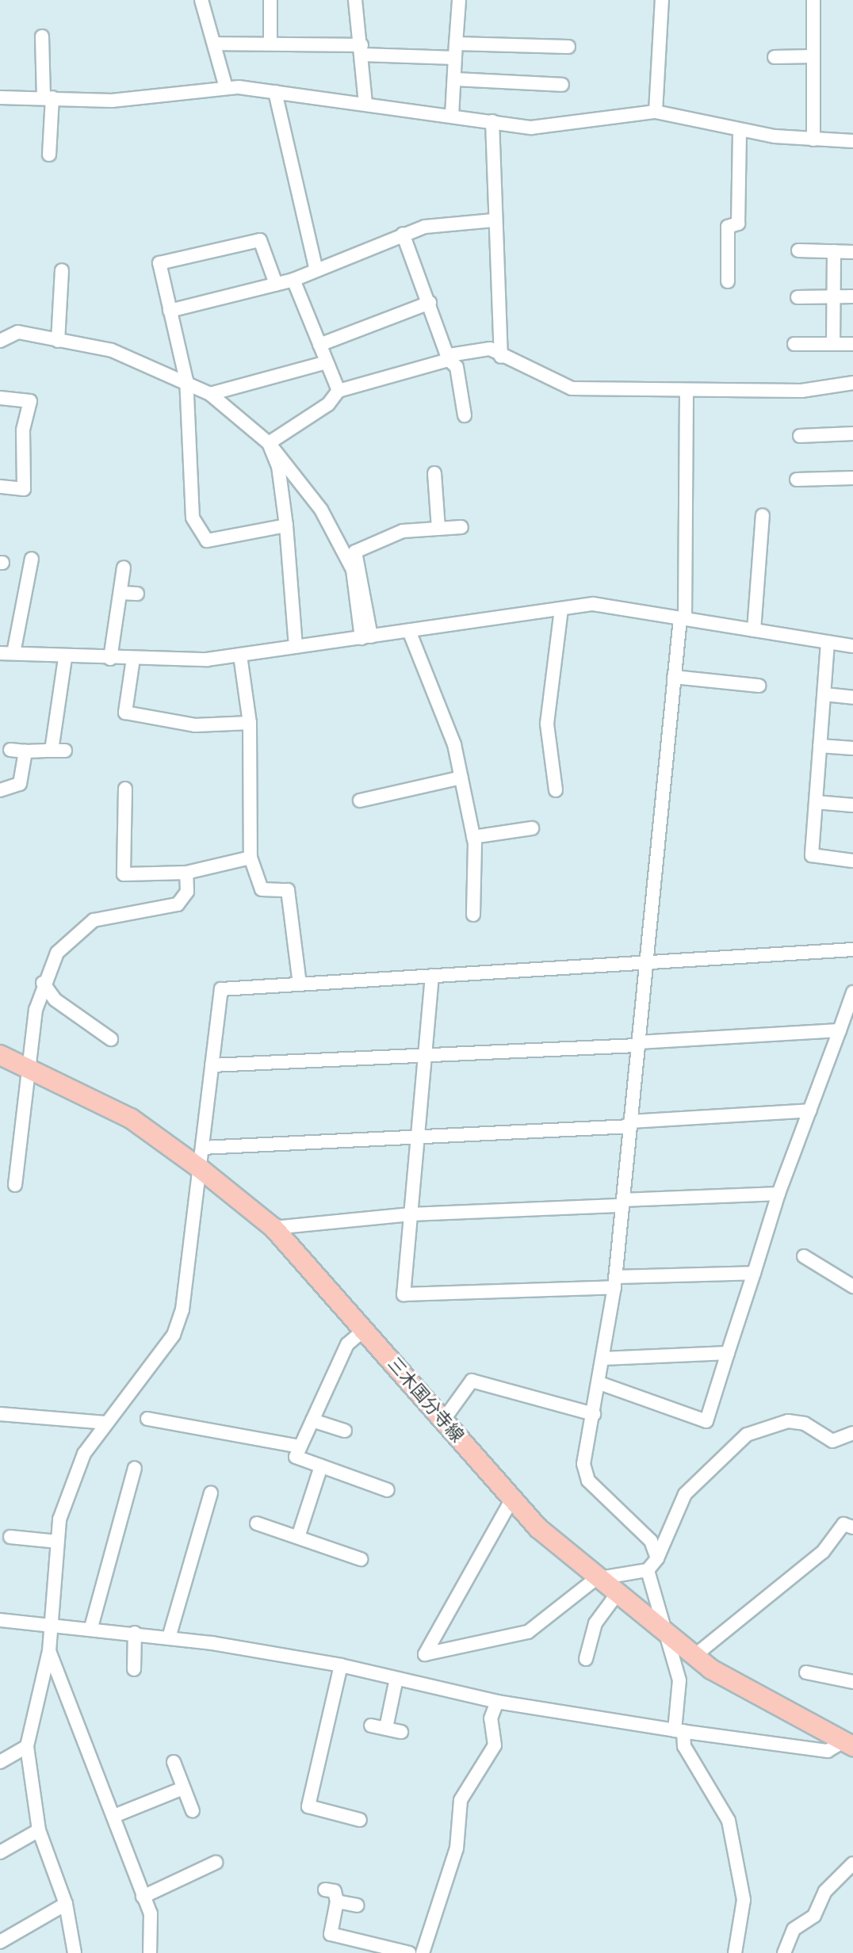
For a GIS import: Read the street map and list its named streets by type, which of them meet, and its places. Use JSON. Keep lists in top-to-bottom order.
{
  "streets": {
    "main road": ["三木国分寺線"]
  }
}
